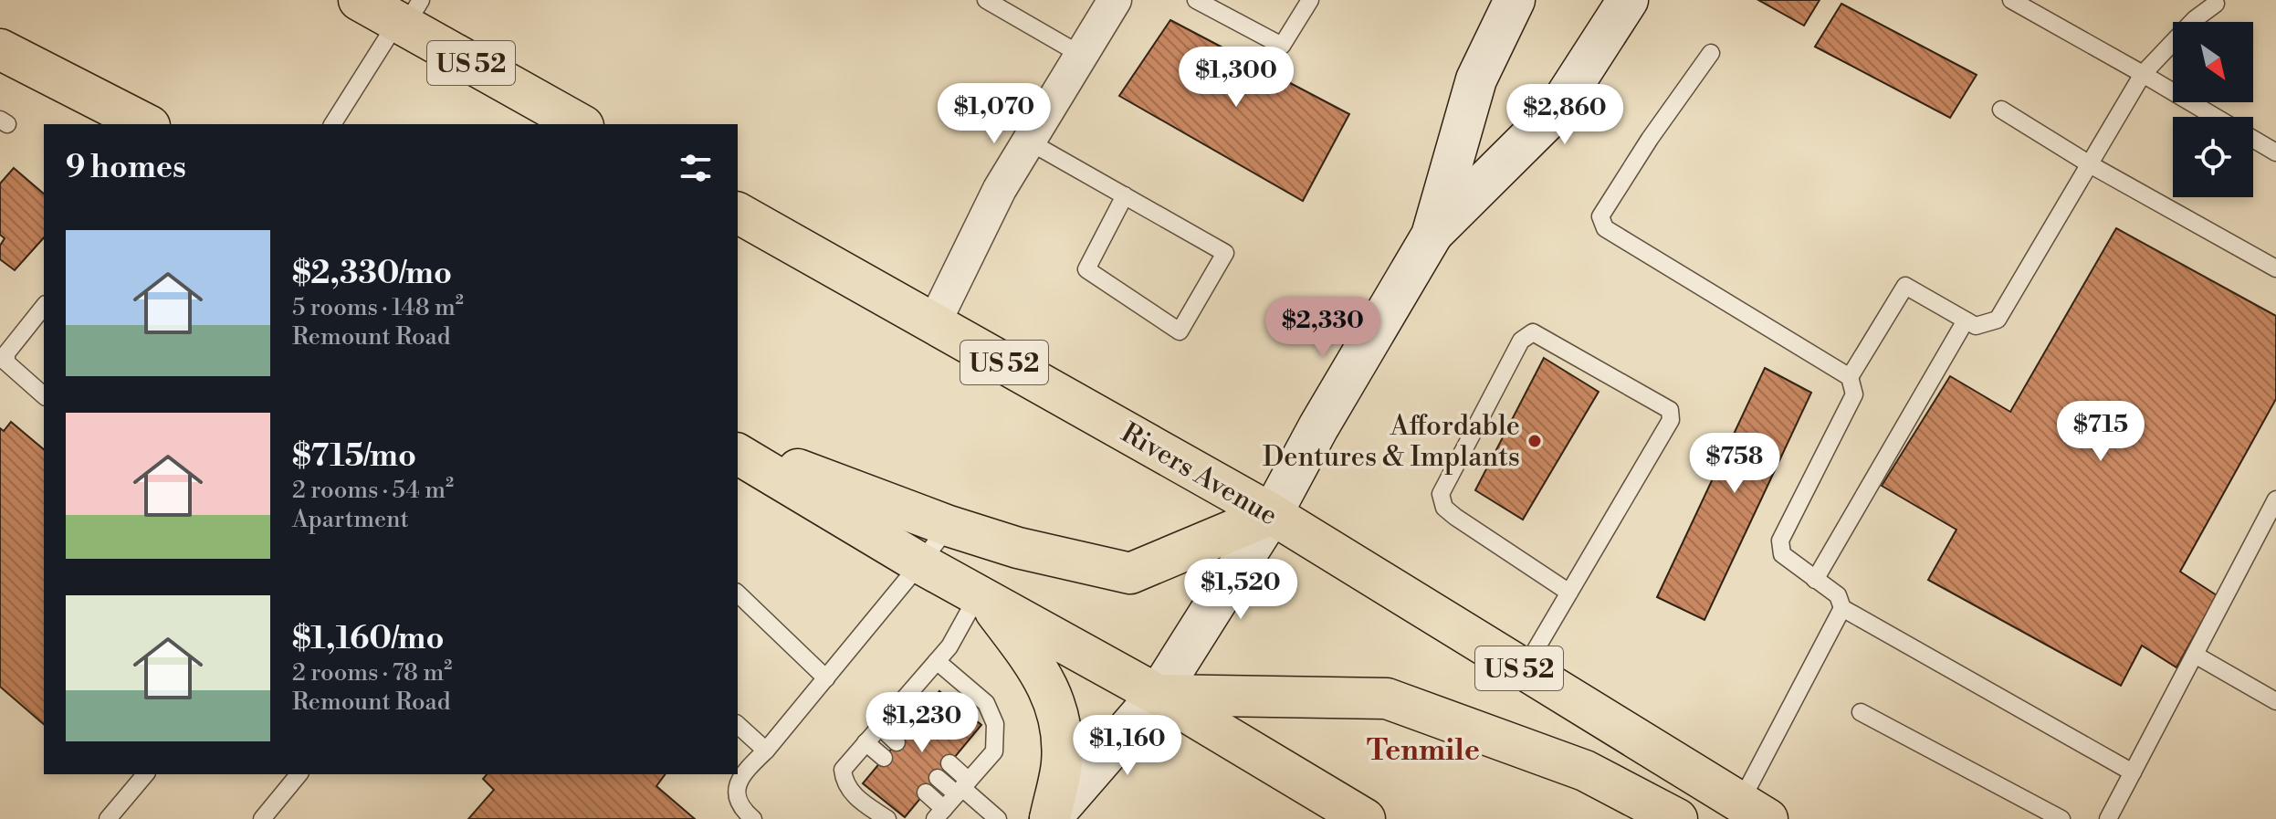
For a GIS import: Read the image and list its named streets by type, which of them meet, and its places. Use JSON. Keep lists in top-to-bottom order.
{
  "streets": {
    "main road": ["US 52", "Rivers Avenue"]
  },
  "districts": ["Tenmile"],
  "places": ["Affordable Dentures & Implants"],
  "north": "bottom right",
  "page": {
    "price": [
      "$1,300",
      "$1,070",
      "$2,860",
      "$2,330",
      "$715",
      "$758",
      "$1,520",
      "$1,230",
      "$1,160"
    ],
    "heading": "9 homes",
    "list": [
      {
        "name": "$2,330/mo",
        "note": "5 rooms · 148 m² · Remount Road"
      },
      {
        "name": "$715/mo",
        "note": "2 rooms · 54 m² · Apartment"
      },
      {
        "name": "$1,160/mo",
        "note": "2 rooms · 78 m² · Remount Road"
      }
    ]
  }
}
